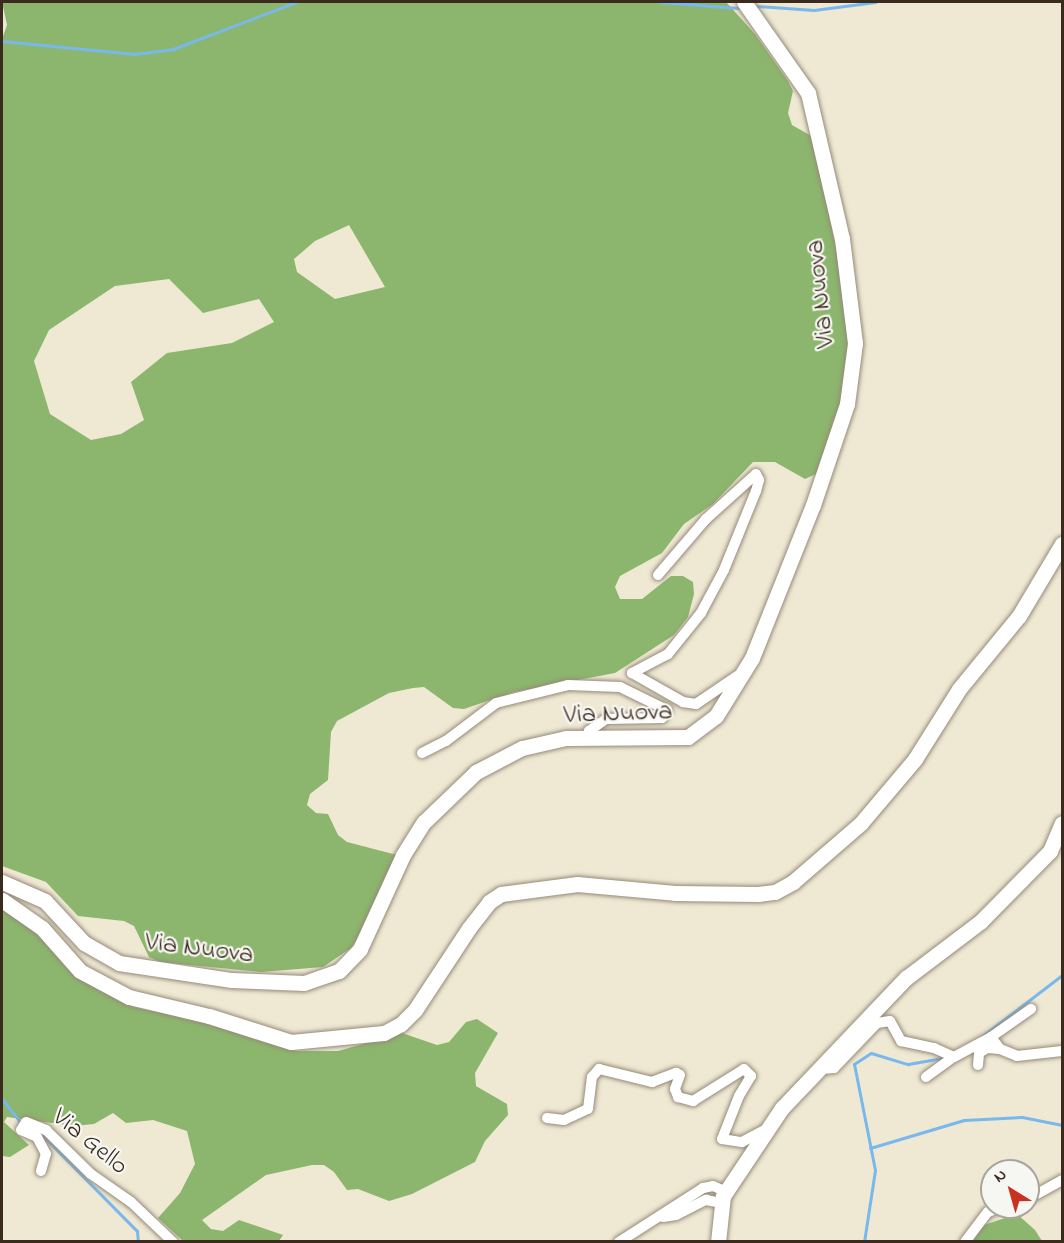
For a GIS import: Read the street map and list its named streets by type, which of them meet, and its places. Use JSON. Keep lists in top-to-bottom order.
{
  "streets": {
    "street": ["Via Nuova", "Via Gello"]
  },
  "north": "top left"
}
